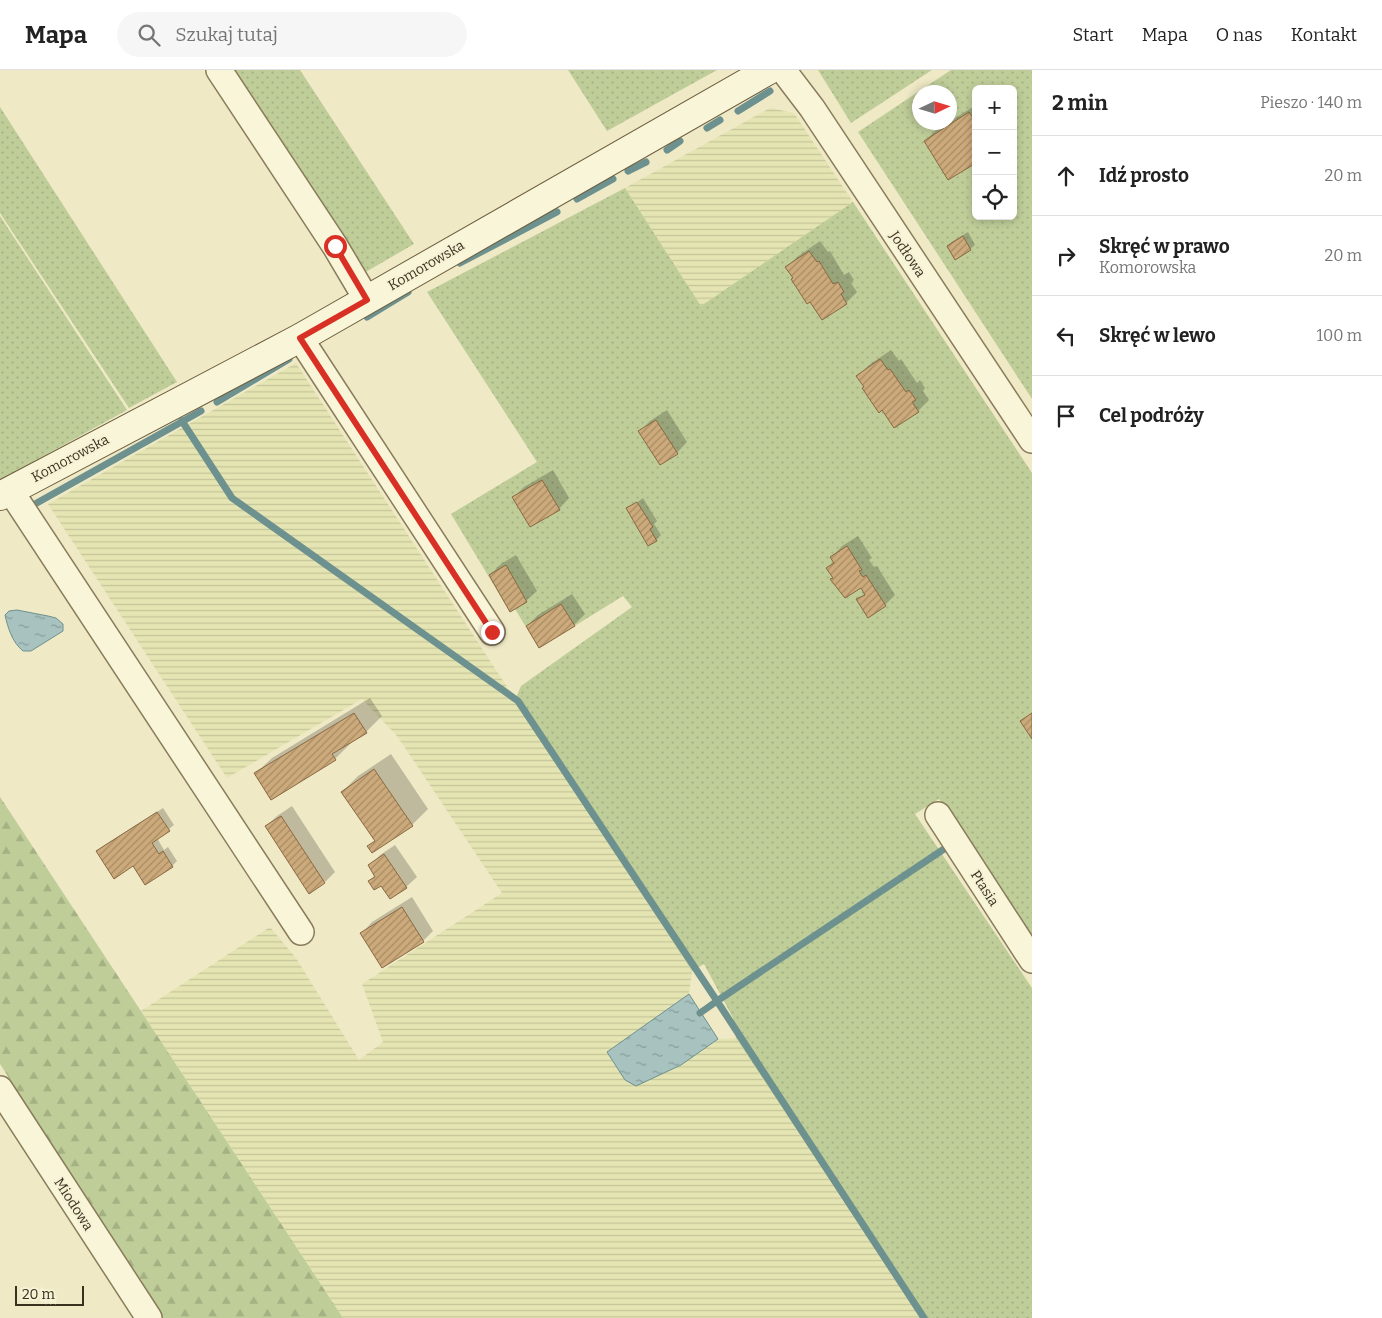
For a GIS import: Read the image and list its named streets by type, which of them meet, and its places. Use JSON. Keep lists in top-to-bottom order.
{
  "streets": {
    "street": [
      "Jodłowa",
      "Komorowska",
      "Ptasia",
      "Miodowa"
    ]
  },
  "scale_bar": "20 m",
  "north": "right",
  "page": {
    "header": "Mapa",
    "search": "Szukaj tutaj",
    "nav": [
      "Start",
      "Mapa",
      "O nas",
      "Kontakt"
    ],
    "heading": ["2 min", "Pieszo · 140 m"],
    "map_buttons": ["+", "−"],
    "list": [
      ["Idź prosto", "20 m"],
      ["Skręć w prawo", "Komorowska", "20 m"],
      ["Skręć w lewo", "100 m"],
      "Cel podróży"
    ],
    "scale": "20 m"
  }
}
